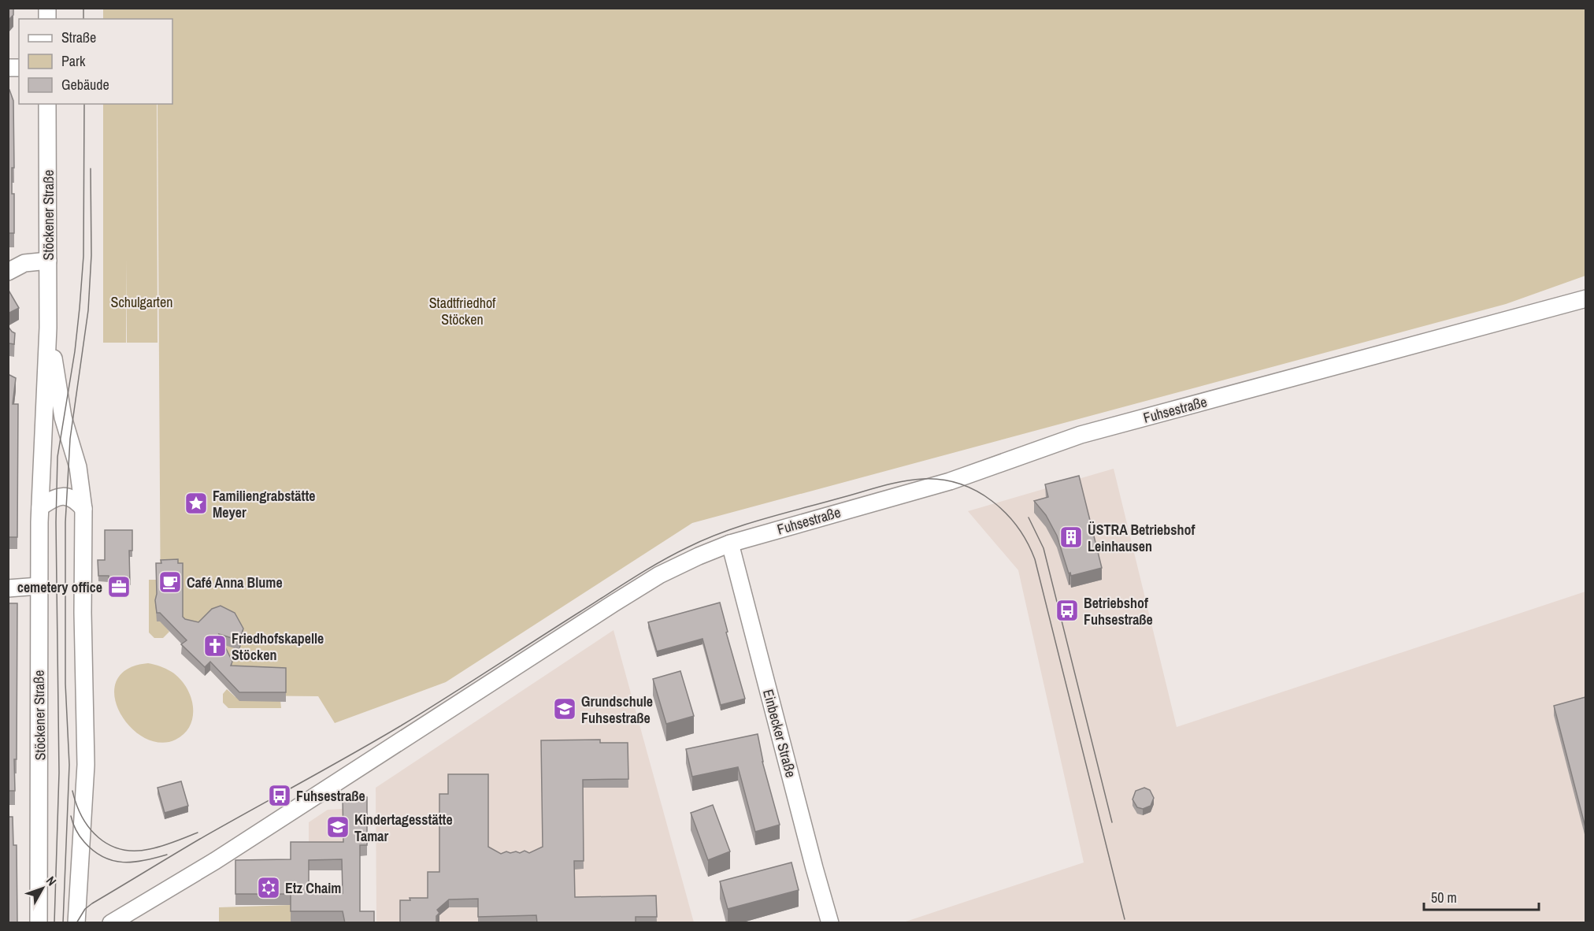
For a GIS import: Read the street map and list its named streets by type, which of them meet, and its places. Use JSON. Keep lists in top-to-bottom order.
{
  "streets": {
    "street": ["Stöckener Straße", "Fuhsestraße", "Einbecker Straße"]
  },
  "crossings": [
    ["Fuhsestraße", "Einbecker Straße"]
  ],
  "parks": ["Schulgarten", "Stadtfriedhof Stöcken"],
  "places": {
    "place": ["Familiengrabstätte Meyer"],
    "building": ["ÜSTRA Betriebshof Leinhausen"],
    "cafe": ["Café Anna Blume"],
    "office": ["cemetery office"],
    "bus stop": ["Betriebshof Fuhsestraße", "Fuhsestraße"],
    "church": ["Friedhofskapelle Stöcken"],
    "school or university": ["Grundschule Fuhsestraße", "Kindertagesstätte Tamar"],
    "synagogue": ["Etz Chaim"]
  },
  "legend": ["Straße", "Park", "Gebäude"],
  "scale_bar": "50 m",
  "north": "top right"
}
